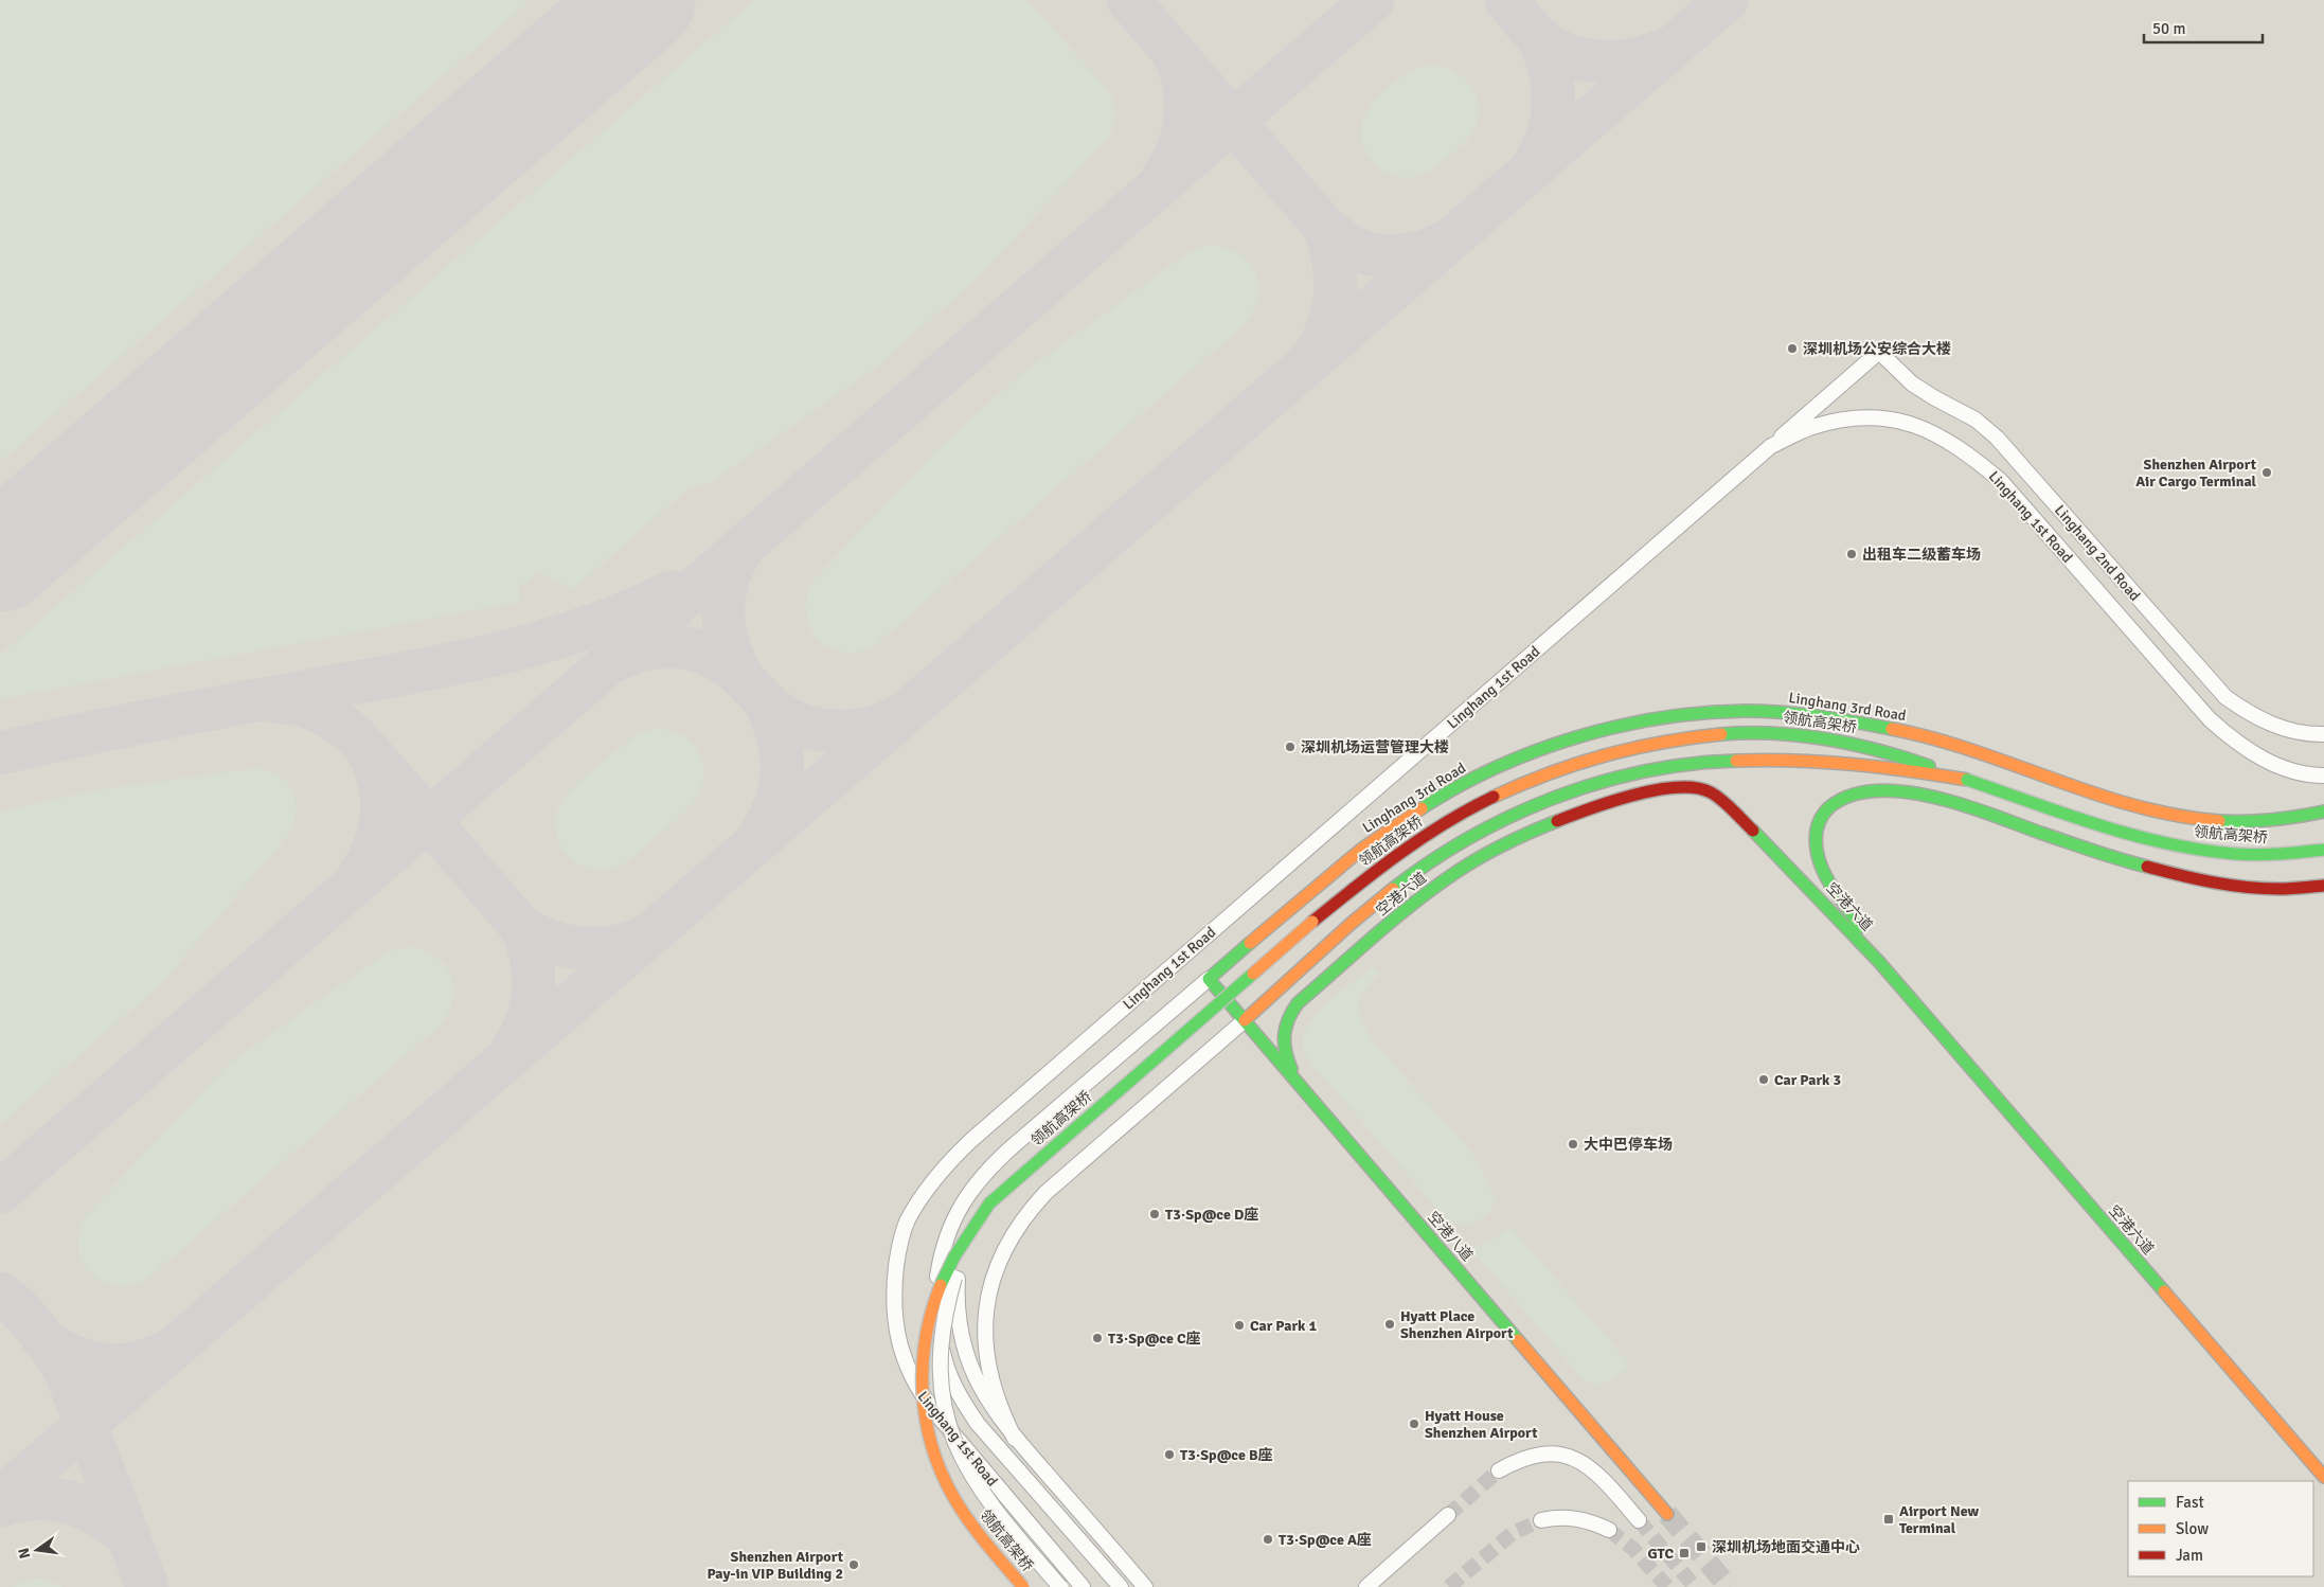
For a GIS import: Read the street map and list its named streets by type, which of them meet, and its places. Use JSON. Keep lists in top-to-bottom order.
{
  "streets": {
    "main road": [
      "Linghang 3rd Road",
      "领航高架桥",
      "空港六道",
      "空港八道"
    ],
    "street": ["Linghang 1st Road", "Linghang 2nd Road"]
  },
  "crossings": [
    ["Linghang 1st Road", "Linghang 2nd Road"],
    ["Linghang 3rd Road", "领航高架桥"],
    ["Linghang 3rd Road", "空港八道"],
    ["空港六道", "空港八道"]
  ],
  "places": {
    "other": [
      "深圳机场公安综合大楼",
      "Shenzhen Airport Air Cargo Terminal",
      "出租车二级蓄车场",
      "深圳机场运营管理大楼",
      "Car Park 3",
      "大中巴停车场",
      "T3·Sp@ce D座",
      "Hyatt Place Shenzhen Airport",
      "Car Park 1",
      "T3·Sp@ce C座",
      "Hyatt House Shenzhen Airport",
      "T3·Sp@ce B座",
      "T3·Sp@ce A座",
      "Shenzhen Airport Pay-in VIP Building 2"
    ],
    "transit": ["Airport New Terminal", "深圳机场地面交通中心", "GTC"]
  },
  "legend": ["Fast", "Slow", "Jam"],
  "scale_bar": "50 m",
  "north": "left"
}
